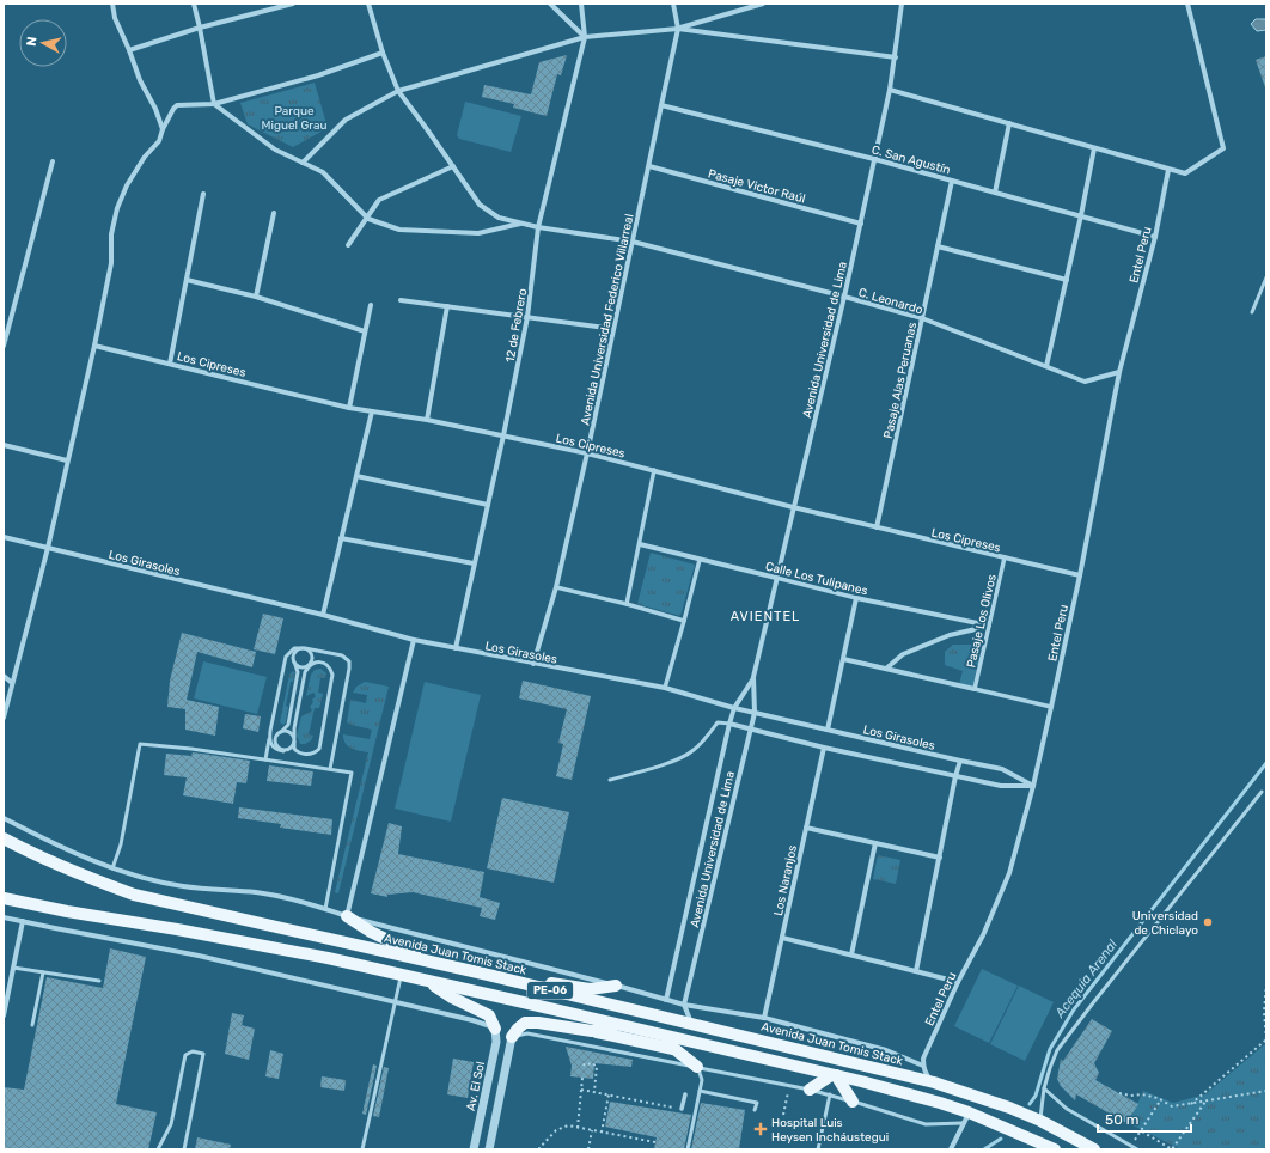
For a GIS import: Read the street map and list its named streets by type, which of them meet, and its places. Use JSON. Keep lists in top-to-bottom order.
{
  "streets": {
    "main road": ["Avenida Juan Tomis Stack", "PE-06"],
    "street": [
      "C. San Agustín",
      "Pasaje Victor Raúl",
      "Entel Peru",
      "C. Leonardo",
      "Avenida Universidad Federico Villarreal",
      "12 de Febrero",
      "Avenida Universidad de Lima",
      "Los Cipreses",
      "Pasaje Alas Peruanas",
      "Los Girasoles",
      "Calle Los Tulipanes",
      "Pasaje Los Olivos",
      "Los Naranjos",
      "Av. El Sol"
    ]
  },
  "crossings": [
    ["C. San Agustín", "Entel Peru"],
    ["C. San Agustín", "Avenida Universidad Federico Villarreal"],
    ["C. San Agustín", "Avenida Universidad de Lima"],
    ["C. San Agustín", "Pasaje Alas Peruanas"],
    ["Pasaje Victor Raúl", "Avenida Universidad Federico Villarreal"],
    ["Pasaje Victor Raúl", "Avenida Universidad de Lima"],
    ["Entel Peru", "C. Leonardo"],
    ["Entel Peru", "Los Cipreses"],
    ["Entel Peru", "Los Girasoles"],
    ["Entel Peru", "Avenida Juan Tomis Stack"],
    ["C. Leonardo", "Avenida Universidad Federico Villarreal"],
    ["C. Leonardo", "12 de Febrero"],
    ["C. Leonardo", "Avenida Universidad de Lima"],
    ["C. Leonardo", "Pasaje Alas Peruanas"],
    ["Avenida Universidad Federico Villarreal", "Los Cipreses"],
    ["Avenida Universidad Federico Villarreal", "Los Girasoles"],
    ["12 de Febrero", "Los Cipreses"],
    ["12 de Febrero", "Los Girasoles"],
    ["Avenida Universidad de Lima", "Los Cipreses"],
    ["Avenida Universidad de Lima", "Los Girasoles"],
    ["Avenida Universidad de Lima", "Calle Los Tulipanes"],
    ["Avenida Universidad de Lima", "Avenida Juan Tomis Stack"],
    ["Los Cipreses", "Pasaje Alas Peruanas"],
    ["Los Cipreses", "Pasaje Los Olivos"],
    ["Calle Los Tulipanes", "Pasaje Los Olivos"],
    ["Los Naranjos", "Avenida Juan Tomis Stack"]
  ],
  "districts": ["AVIENTEL"],
  "water": ["Acequia Arenal"],
  "parks": ["Parque Miguel Grau"],
  "places": {
    "other": ["Universidad de Chiclayo"],
    "health": ["Hospital Luis Heysen Incháustegui"]
  },
  "scale_bar": "50 m",
  "north": "left"
}
